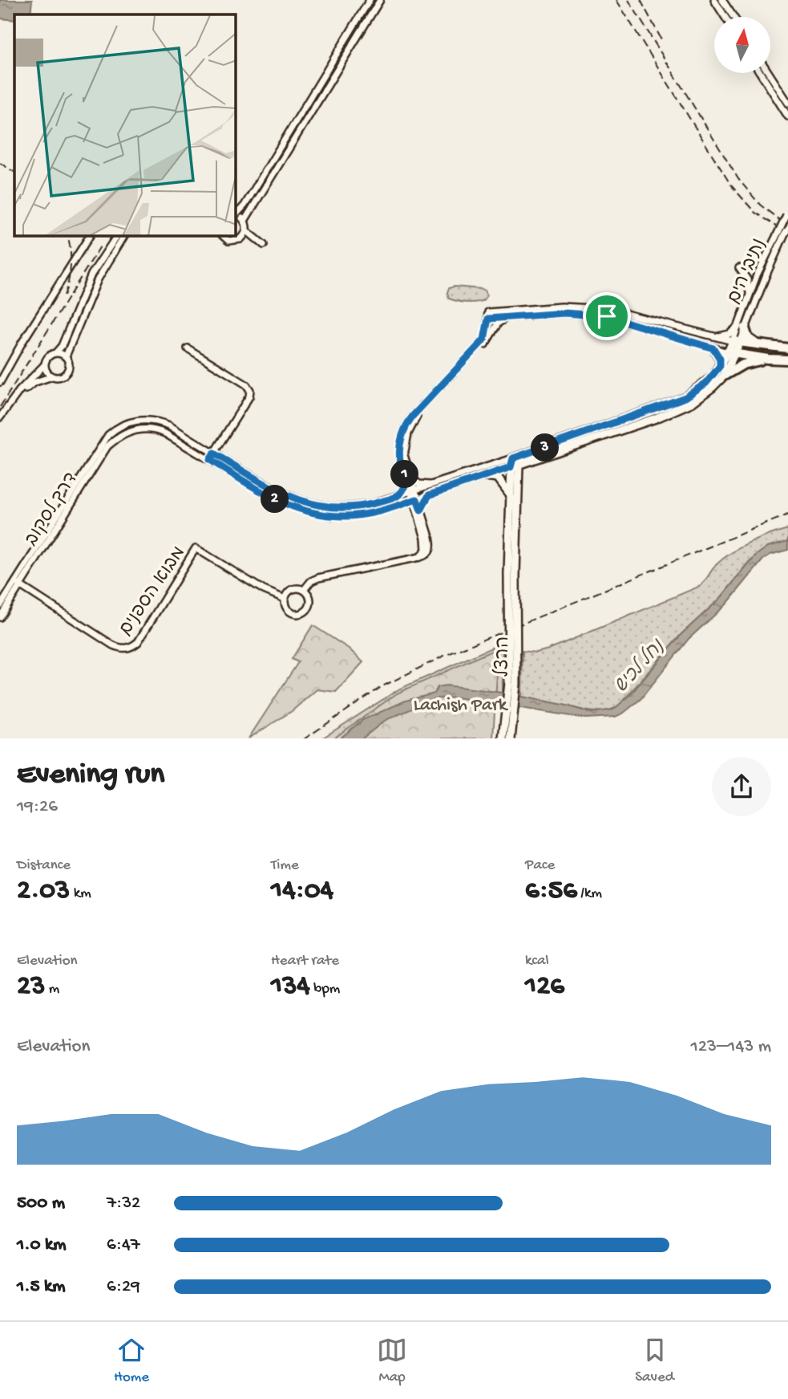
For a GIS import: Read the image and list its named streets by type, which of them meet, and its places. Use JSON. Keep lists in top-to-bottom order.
{
  "streets": {
    "main road": ["הרצל"],
    "street": ["נתיבי הים", "דרך לסקוב", "מבוא הספנים"]
  },
  "crossings": [
    ["דרך לסקוב", "מבוא הספנים"]
  ],
  "water": ["נחל לכיש"],
  "parks": ["Lachish Park"],
  "north": "top",
  "page": {
    "pins": ["3", "1", "2"],
    "heading": ["Evening run", "19:26"],
    "stats": [
      ["Distance", "2.03 km"],
      ["Time", "14:04"],
      ["Pace", "6:56 /km"],
      ["Elevation", "23 m"],
      ["Heart rate", "134 bpm"],
      ["kcal", "126"]
    ],
    "chart": ["Elevation", "123–143 m"],
    "list": [
      {
        "name": "500 m",
        "note": "7:32"
      },
      {
        "name": "1.0 km",
        "note": "6:47"
      },
      {
        "name": "1.5 km",
        "note": "6:29"
      }
    ],
    "tabs": ["Home", "Map", "Saved"]
  }
}
